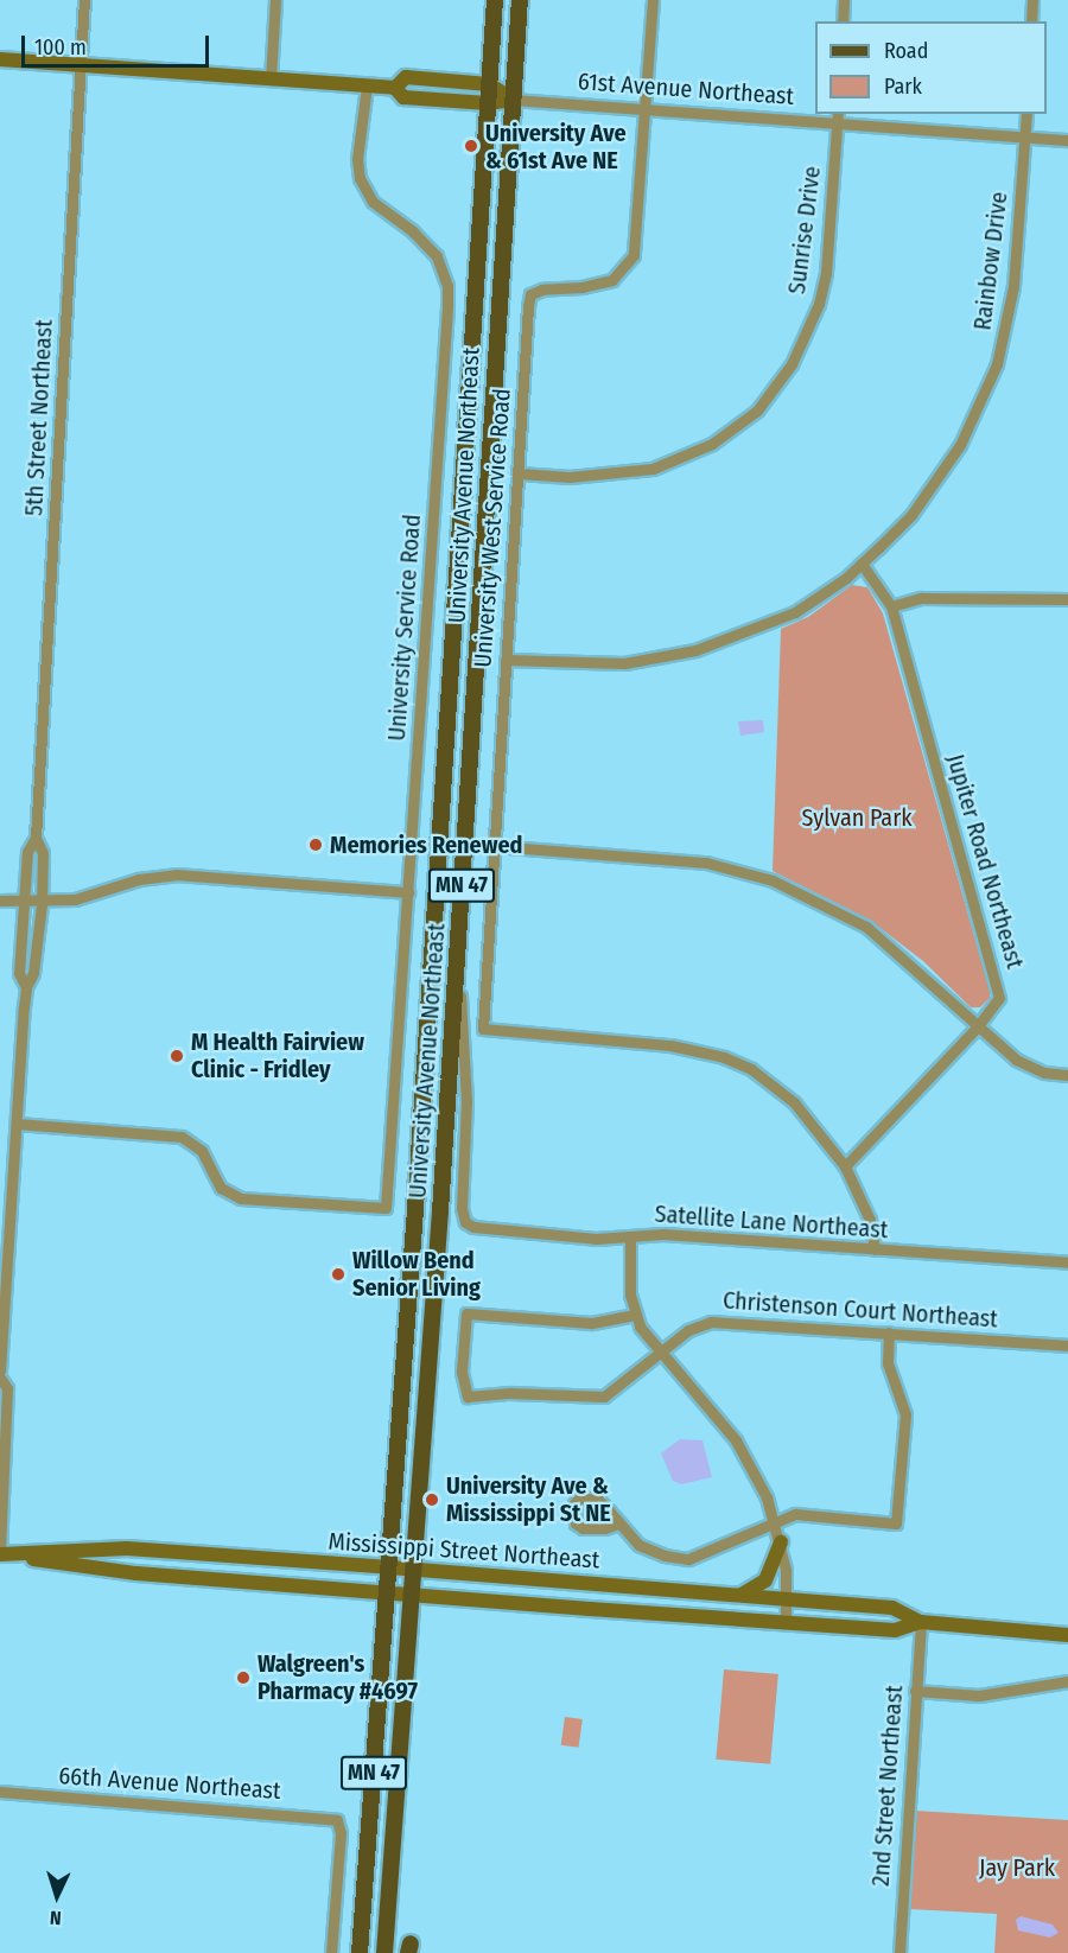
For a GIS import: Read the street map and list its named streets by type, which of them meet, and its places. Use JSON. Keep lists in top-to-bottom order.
{
  "streets": {
    "main road": ["University Avenue Northeast", "MN 47"],
    "street": [
      "61st Avenue Northeast",
      "Sunrise Drive",
      "Rainbow Drive",
      "5th Street Northeast",
      "University West Service Road",
      "University Service Road",
      "Jupiter Road Northeast",
      "Satellite Lane Northeast",
      "Christenson Court Northeast",
      "Mississippi Street Northeast",
      "66th Avenue Northeast",
      "2nd Street Northeast"
    ]
  },
  "crossings": [
    ["61st Avenue Northeast", "Sunrise Drive"],
    ["61st Avenue Northeast", "Rainbow Drive"],
    ["61st Avenue Northeast", "5th Street Northeast"],
    ["61st Avenue Northeast", "University Avenue Northeast"],
    ["61st Avenue Northeast", "University West Service Road"],
    ["61st Avenue Northeast", "University Service Road"],
    ["Sunrise Drive", "University West Service Road"],
    ["Rainbow Drive", "University West Service Road"],
    ["Rainbow Drive", "Jupiter Road Northeast"],
    ["5th Street Northeast", "University Service Road"],
    ["University Avenue Northeast", "Satellite Lane Northeast"],
    ["University Avenue Northeast", "Mississippi Street Northeast"],
    ["University West Service Road", "Jupiter Road Northeast"],
    ["Mississippi Street Northeast", "2nd Street Northeast"]
  ],
  "parks": ["Sylvan Park", "Jay Park"],
  "places": [
    "University Ave & 61st Ave NE",
    "Memories Renewed",
    "M Health Fairview Clinic - Fridley",
    "Willow Bend Senior Living",
    "University Ave & Mississippi St NE",
    "Walgreen's Pharmacy #4697"
  ],
  "legend": ["Road", "Park"],
  "scale_bar": "100 m",
  "north": "bottom"
}
